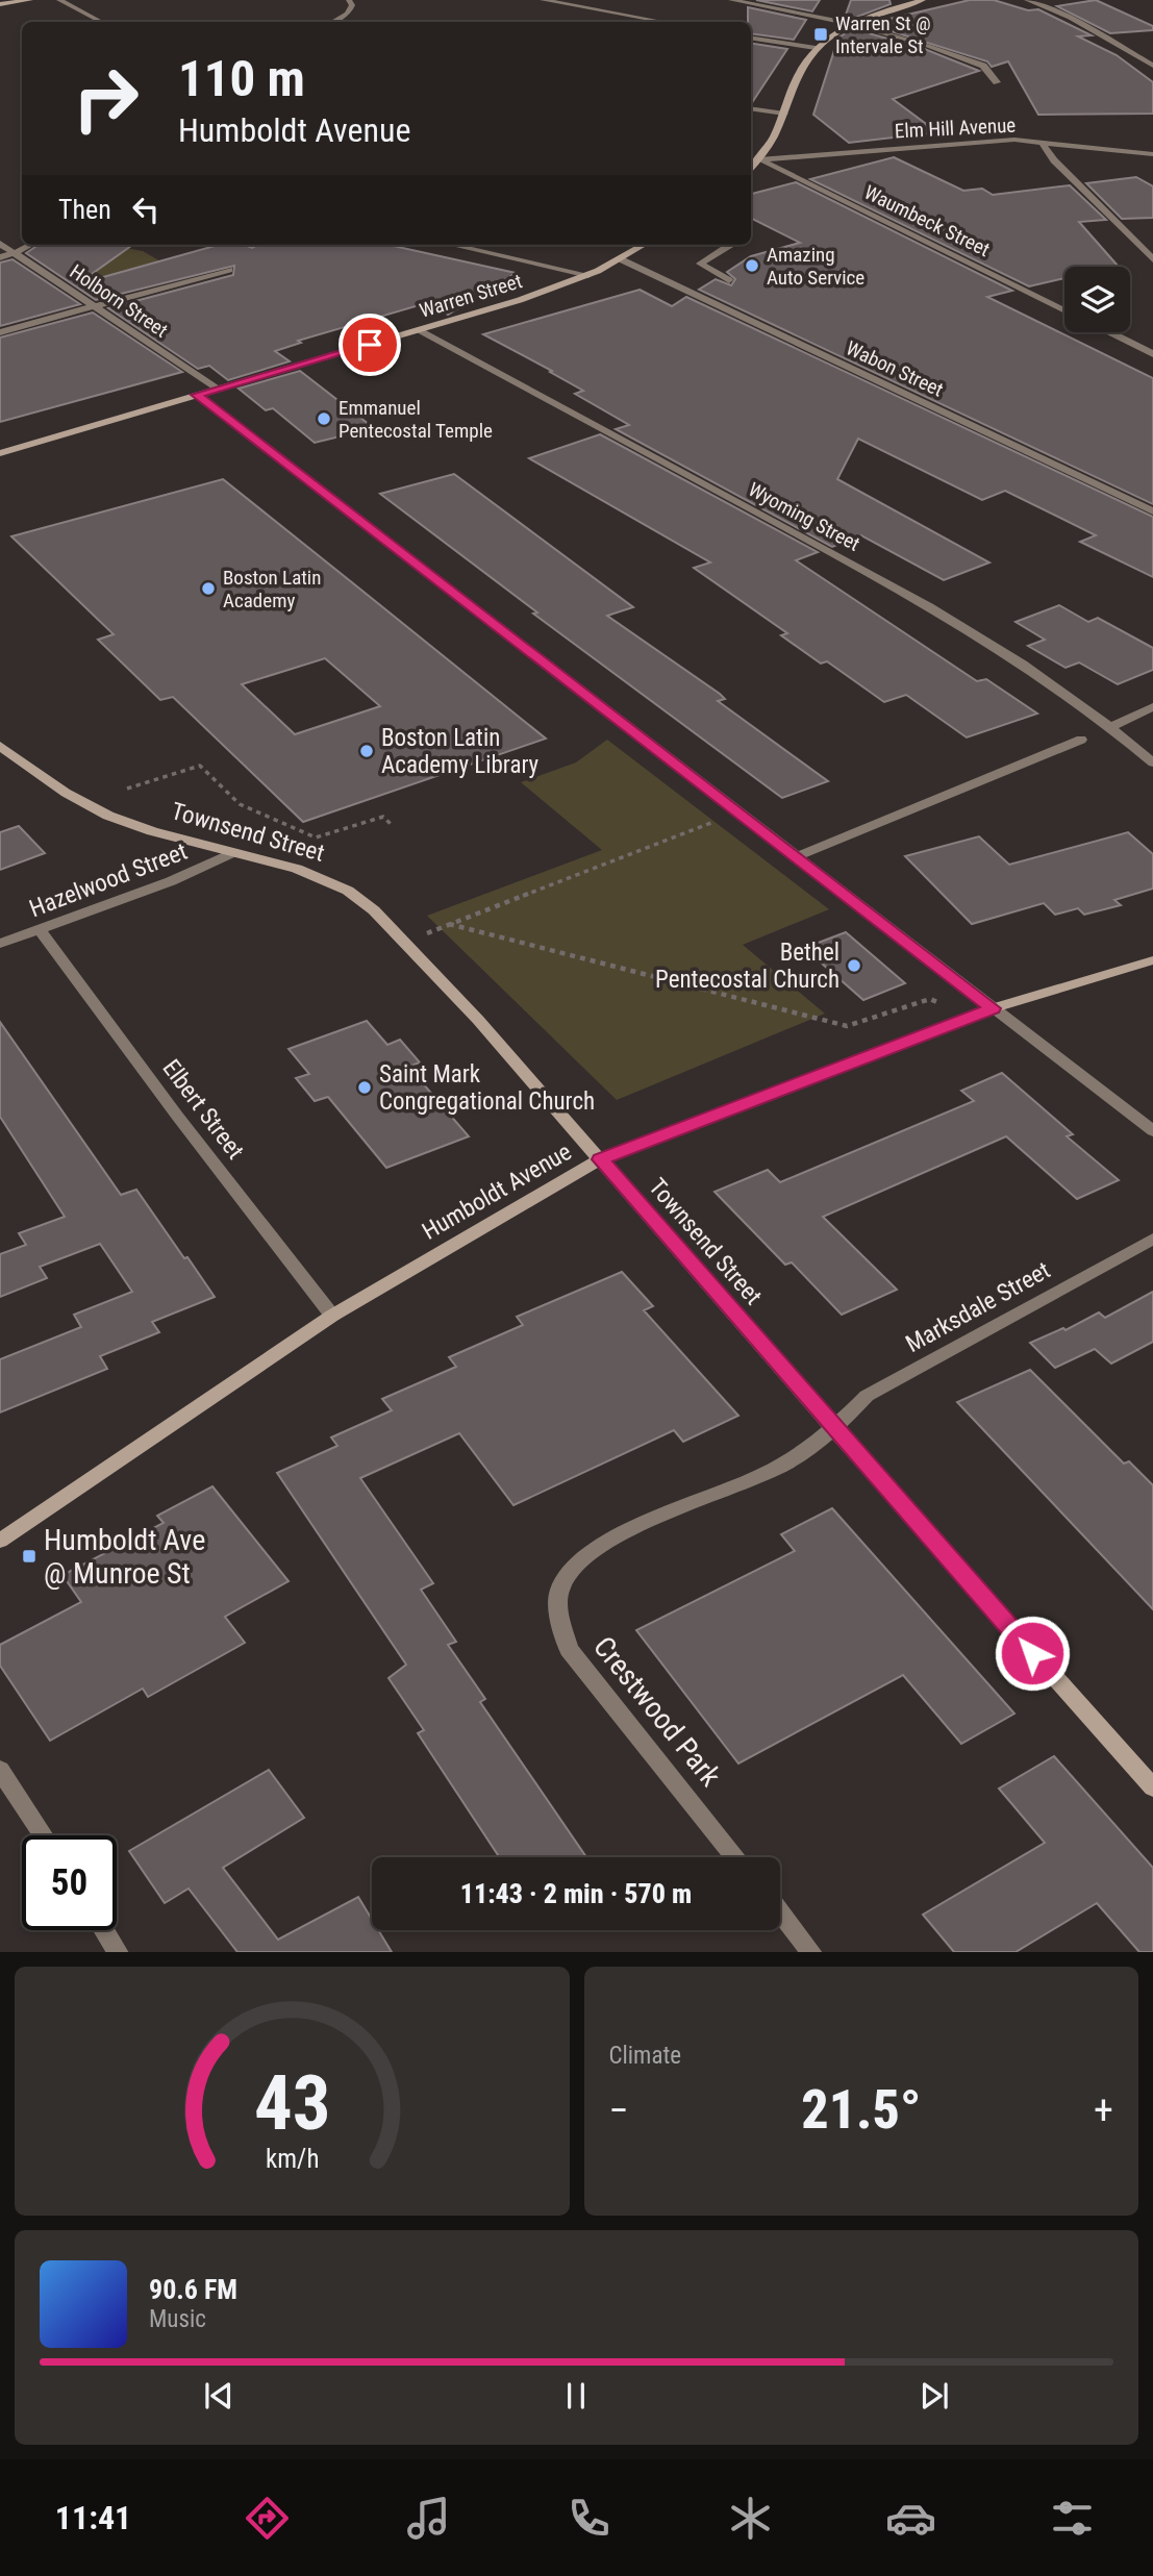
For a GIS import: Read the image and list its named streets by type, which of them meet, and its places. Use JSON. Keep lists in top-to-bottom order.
{
  "streets": {
    "main road": ["Warren Street", "Townsend Street", "Humboldt Avenue"],
    "street": [
      "Elm Hill Avenue",
      "Waumbeck Street",
      "Holborn Street",
      "Wabon Street",
      "Wyoming Street",
      "Hazelwood Street",
      "Elbert Street",
      "Marksdale Street",
      "Crestwood Park"
    ]
  },
  "crossings": [
    ["Elm Hill Avenue", "Waumbeck Street"],
    ["Warren Street", "Holborn Street"],
    ["Warren Street", "Wabon Street"],
    ["Warren Street", "Wyoming Street"],
    ["Townsend Street", "Hazelwood Street"],
    ["Townsend Street", "Humboldt Avenue"],
    ["Townsend Street", "Marksdale Street"],
    ["Townsend Street", "Crestwood Park"],
    ["Hazelwood Street", "Elbert Street"],
    ["Elbert Street", "Humboldt Avenue"],
    ["Marksdale Street", "Crestwood Park"]
  ],
  "places": {
    "transit": ["Warren St @ Intervale St", "Humboldt Ave @ Munroe St"],
    "other": [
      "Amazing Auto Service",
      "Emmanuel Pentecostal Temple",
      "Boston Latin Academy",
      "Boston Latin Academy Library",
      "Bethel Pentecostal Church",
      "Saint Mark Congregational Church"
    ]
  },
  "page": {
    "turn": ["110 m", "Humboldt Avenue"],
    "then": "Then",
    "limit": "50",
    "trip": "11:43 · 2 min · 570 m",
    "tile": "Climate",
    "heat": ["−", "21.5°", "+"],
    "song": ["90.6 FM", "Music"],
    "tabs": "11:41",
    "gauge": ["43", "km/h"]
  }
}
